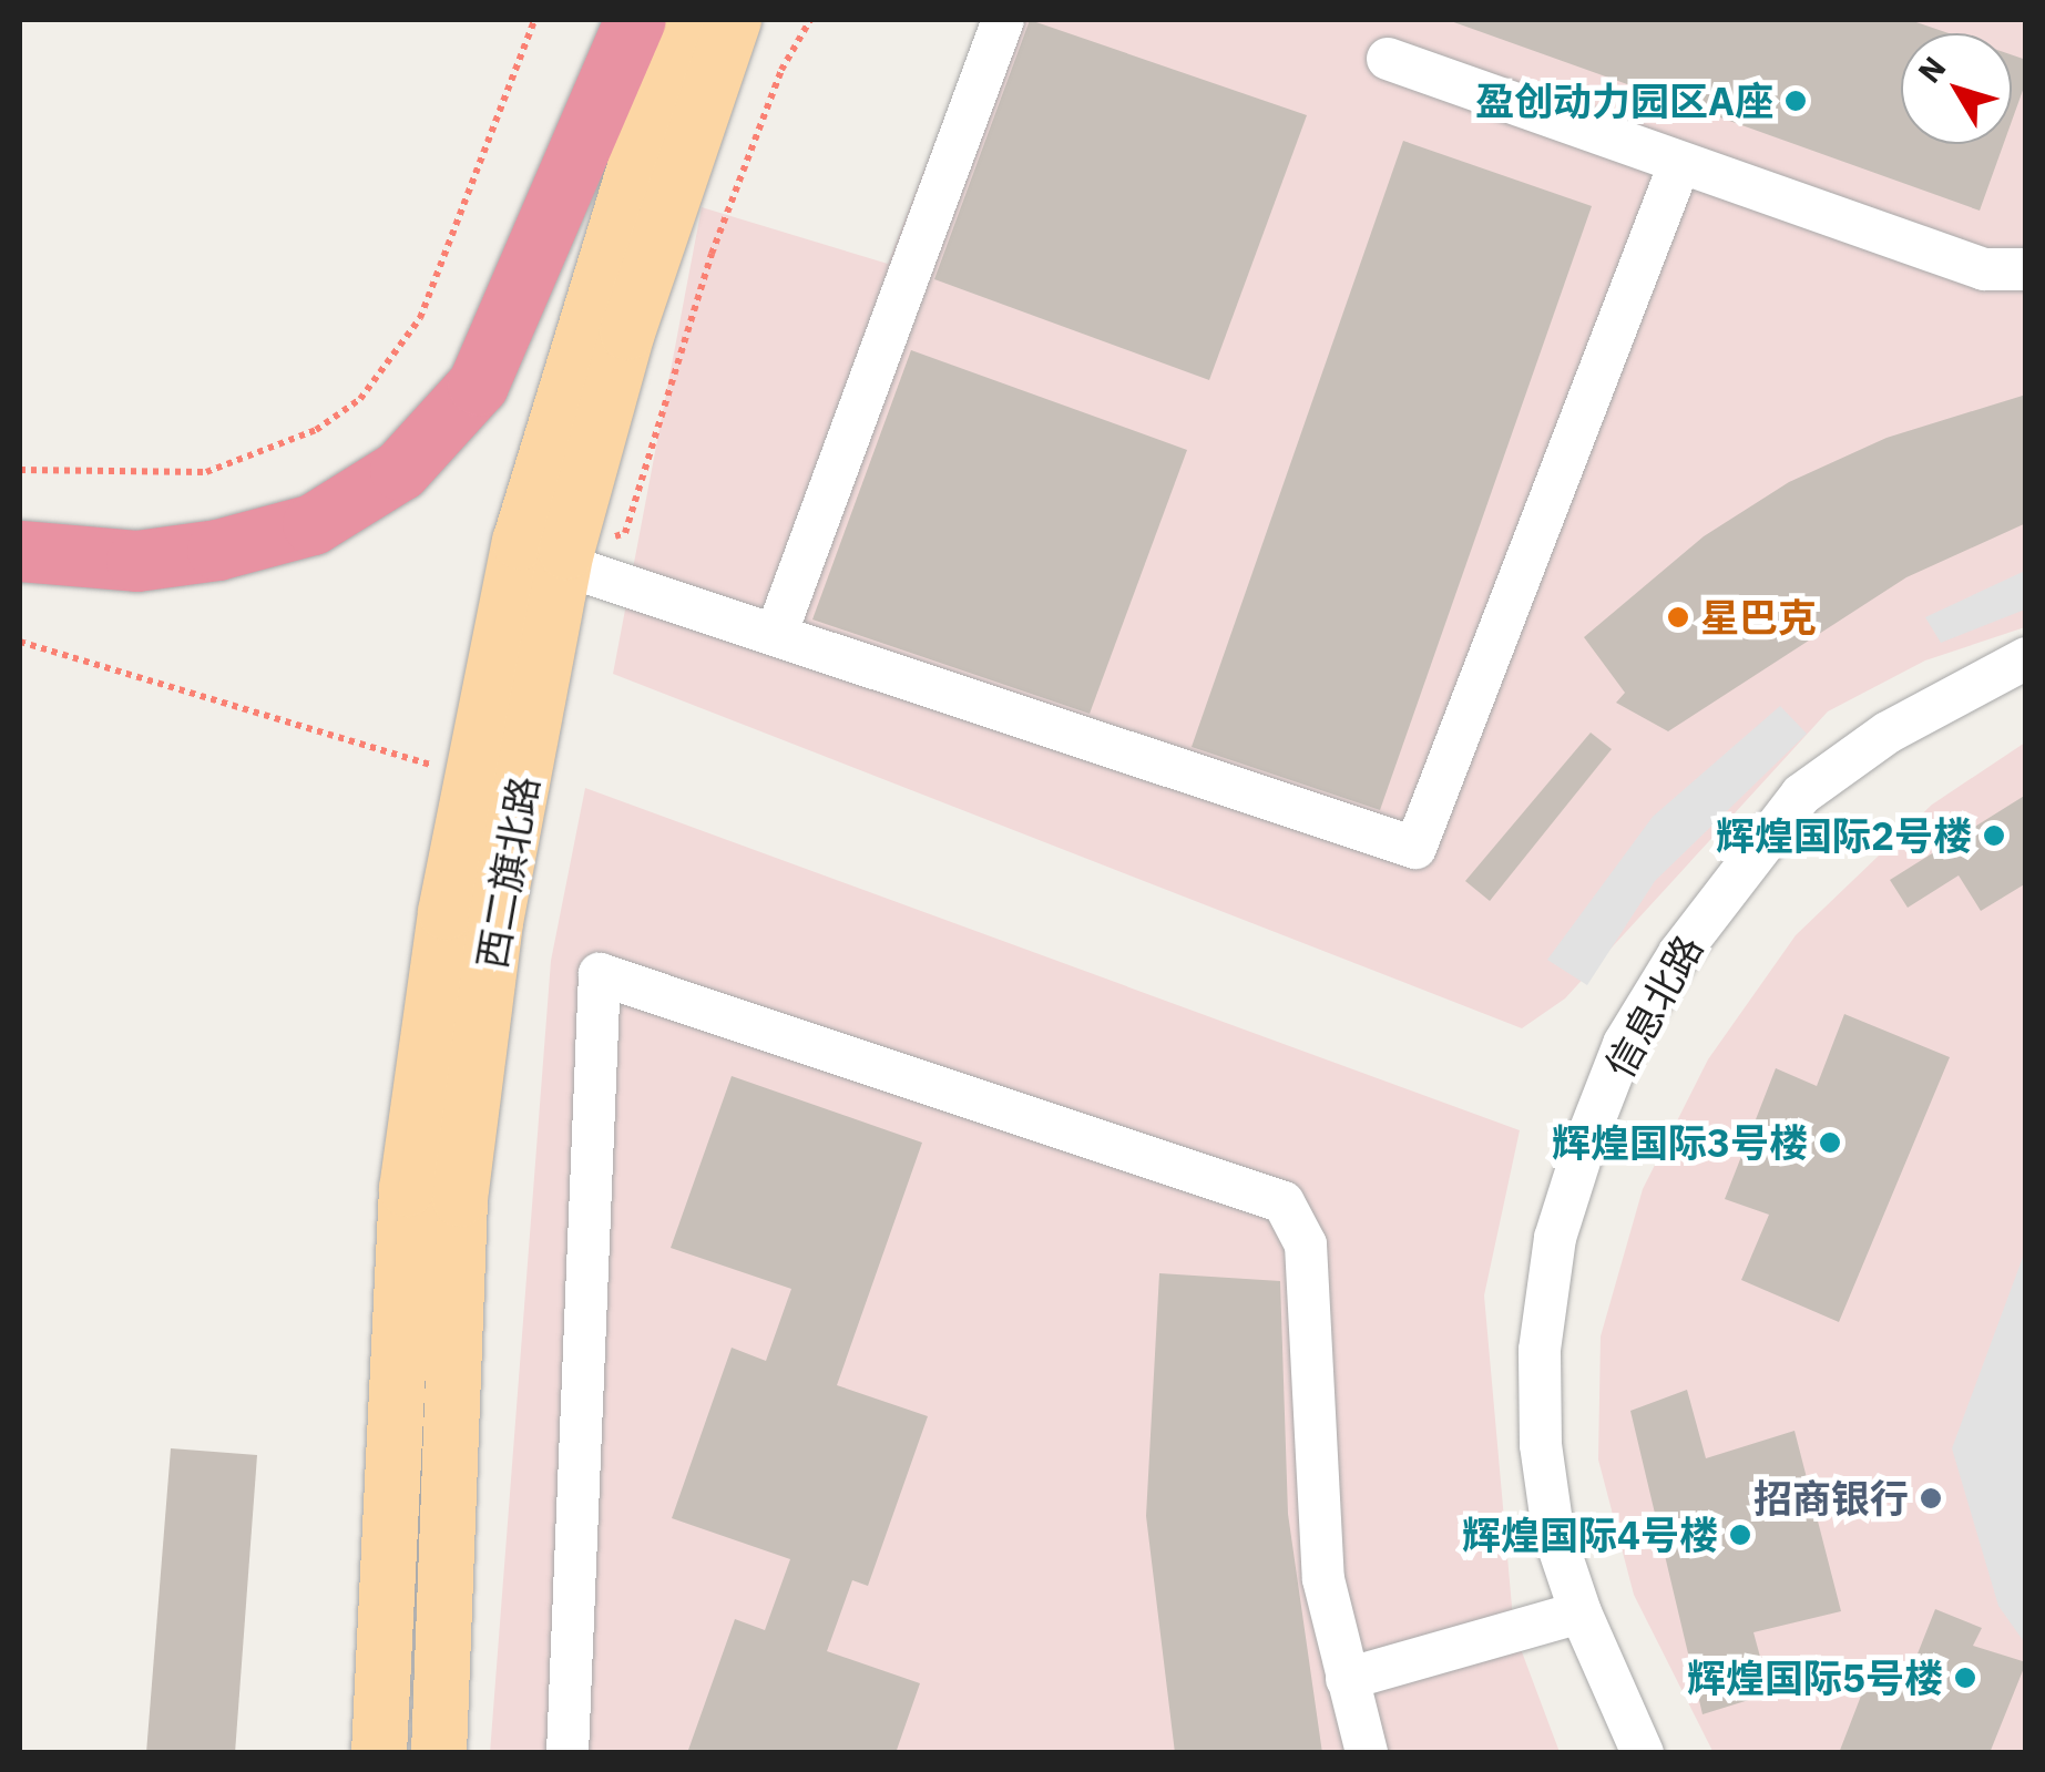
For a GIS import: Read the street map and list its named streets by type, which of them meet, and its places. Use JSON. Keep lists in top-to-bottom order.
{
  "streets": {
    "main road": ["西二旗北路"],
    "street": ["信息北路"]
  },
  "places": [
    "盈创动力园区A座",
    "星巴克",
    "辉煌国际2号楼",
    "辉煌国际3号楼",
    "招商银行",
    "辉煌国际4号楼",
    "辉煌国际5号楼"
  ],
  "north": "top left"
}
